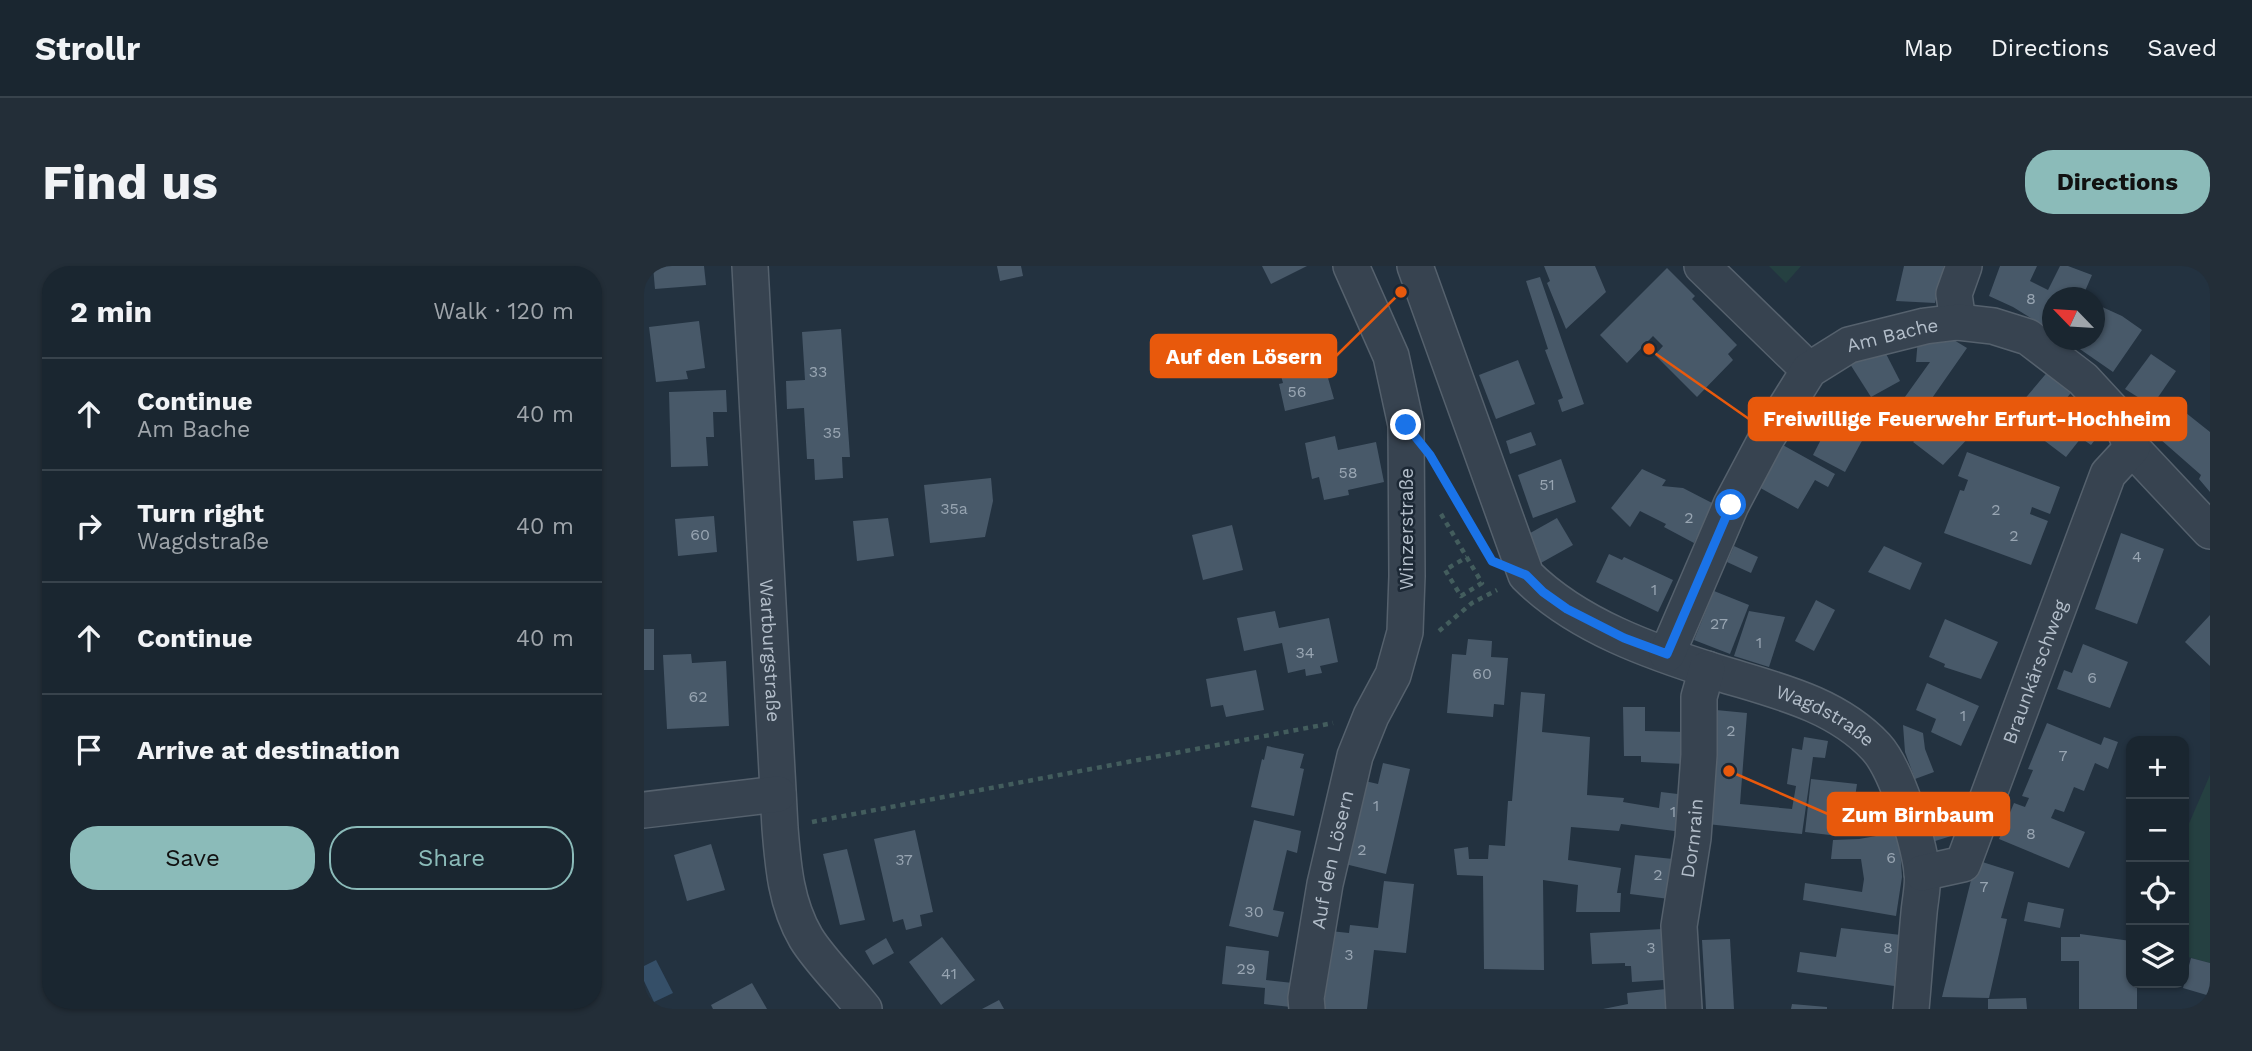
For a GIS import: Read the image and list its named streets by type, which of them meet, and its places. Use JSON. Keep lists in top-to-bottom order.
{
  "streets": {
    "street": [
      "Am Bache",
      "Winzerstraße",
      "Wartburgstraße",
      "Braunkärschweg",
      "Wagdstraße",
      "Dornrain",
      "Auf den Lösern"
    ]
  },
  "crossings": [
    ["Am Bache", "Braunkärschweg"],
    ["Am Bache", "Wagdstraße"],
    ["Winzerstraße", "Auf den Lösern"],
    ["Braunkärschweg", "Wagdstraße"],
    ["Wagdstraße", "Dornrain"]
  ],
  "places": ["Auf den Lösern", "Freiwillige Feuerwehr Erfurt-Hochheim", "Zum Birnbaum"],
  "house_numbers": [
    "8",
    "33",
    "56",
    "35",
    "58",
    "51",
    "35a",
    "2",
    "2",
    "60",
    "2",
    "4",
    "1",
    "27",
    "1",
    "34",
    "60",
    "6",
    "62",
    "1",
    "2",
    "7",
    "1",
    "1",
    "8",
    "2",
    "6",
    "37",
    "2",
    "7",
    "30",
    "3",
    "8",
    "3",
    "29",
    "41"
  ],
  "north": "top left",
  "page": {
    "header": "Strollr",
    "nav": ["Map", "Directions", "Saved"],
    "buttons": [
      "Directions",
      ["Save", "Share"]
    ],
    "title": "Find us",
    "heading": ["2 min", "Walk · 120 m"],
    "list": [
      ["Continue", "Am Bache", "40 m"],
      ["Turn right", "Wagdstraße", "40 m"],
      ["Continue", "40 m"],
      "Arrive at destination"
    ],
    "map_buttons": ["+", "−"]
  }
}
